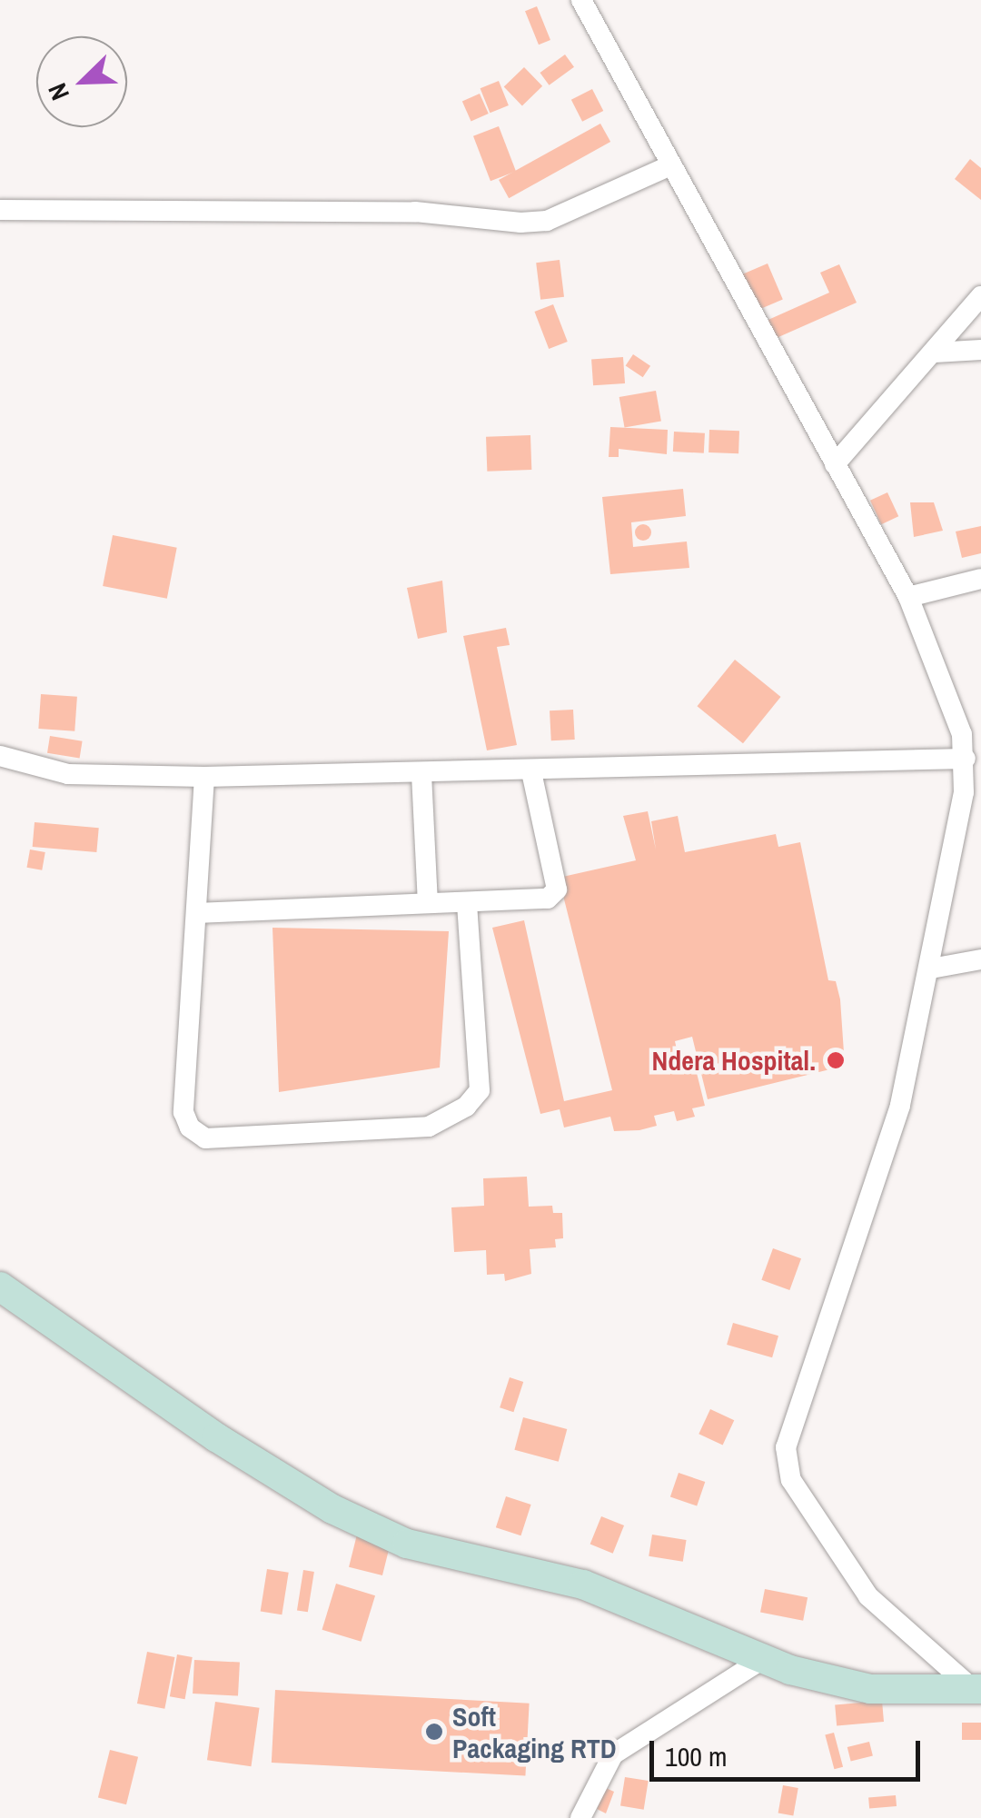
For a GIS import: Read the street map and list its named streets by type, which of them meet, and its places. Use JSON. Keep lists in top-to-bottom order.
{
  "places": ["Ndera Hospital.", "Soft Packaging RTD"],
  "scale_bar": "100 m",
  "north": "bottom left"
}
